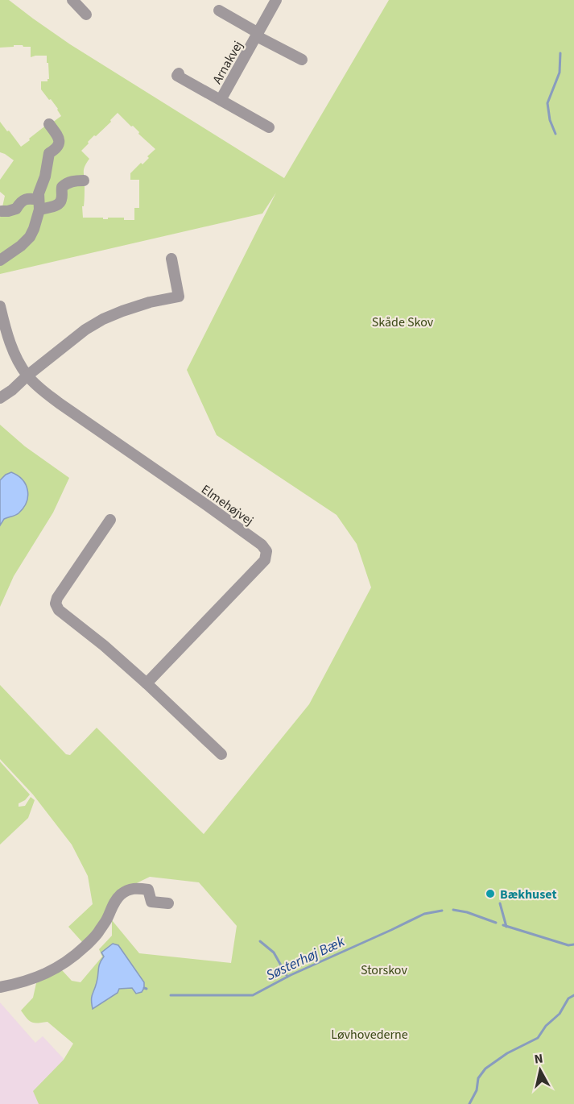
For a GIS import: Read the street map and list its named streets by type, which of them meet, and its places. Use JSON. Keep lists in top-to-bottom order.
{
  "streets": {
    "street": ["Arnakvej", "Elmehøjvej"]
  },
  "water": ["Søsterhøj Bæk"],
  "parks": ["Skåde Skov", "Storskov", "Løvhovederne"],
  "places": ["Bækhuset"],
  "north": "top"
}
